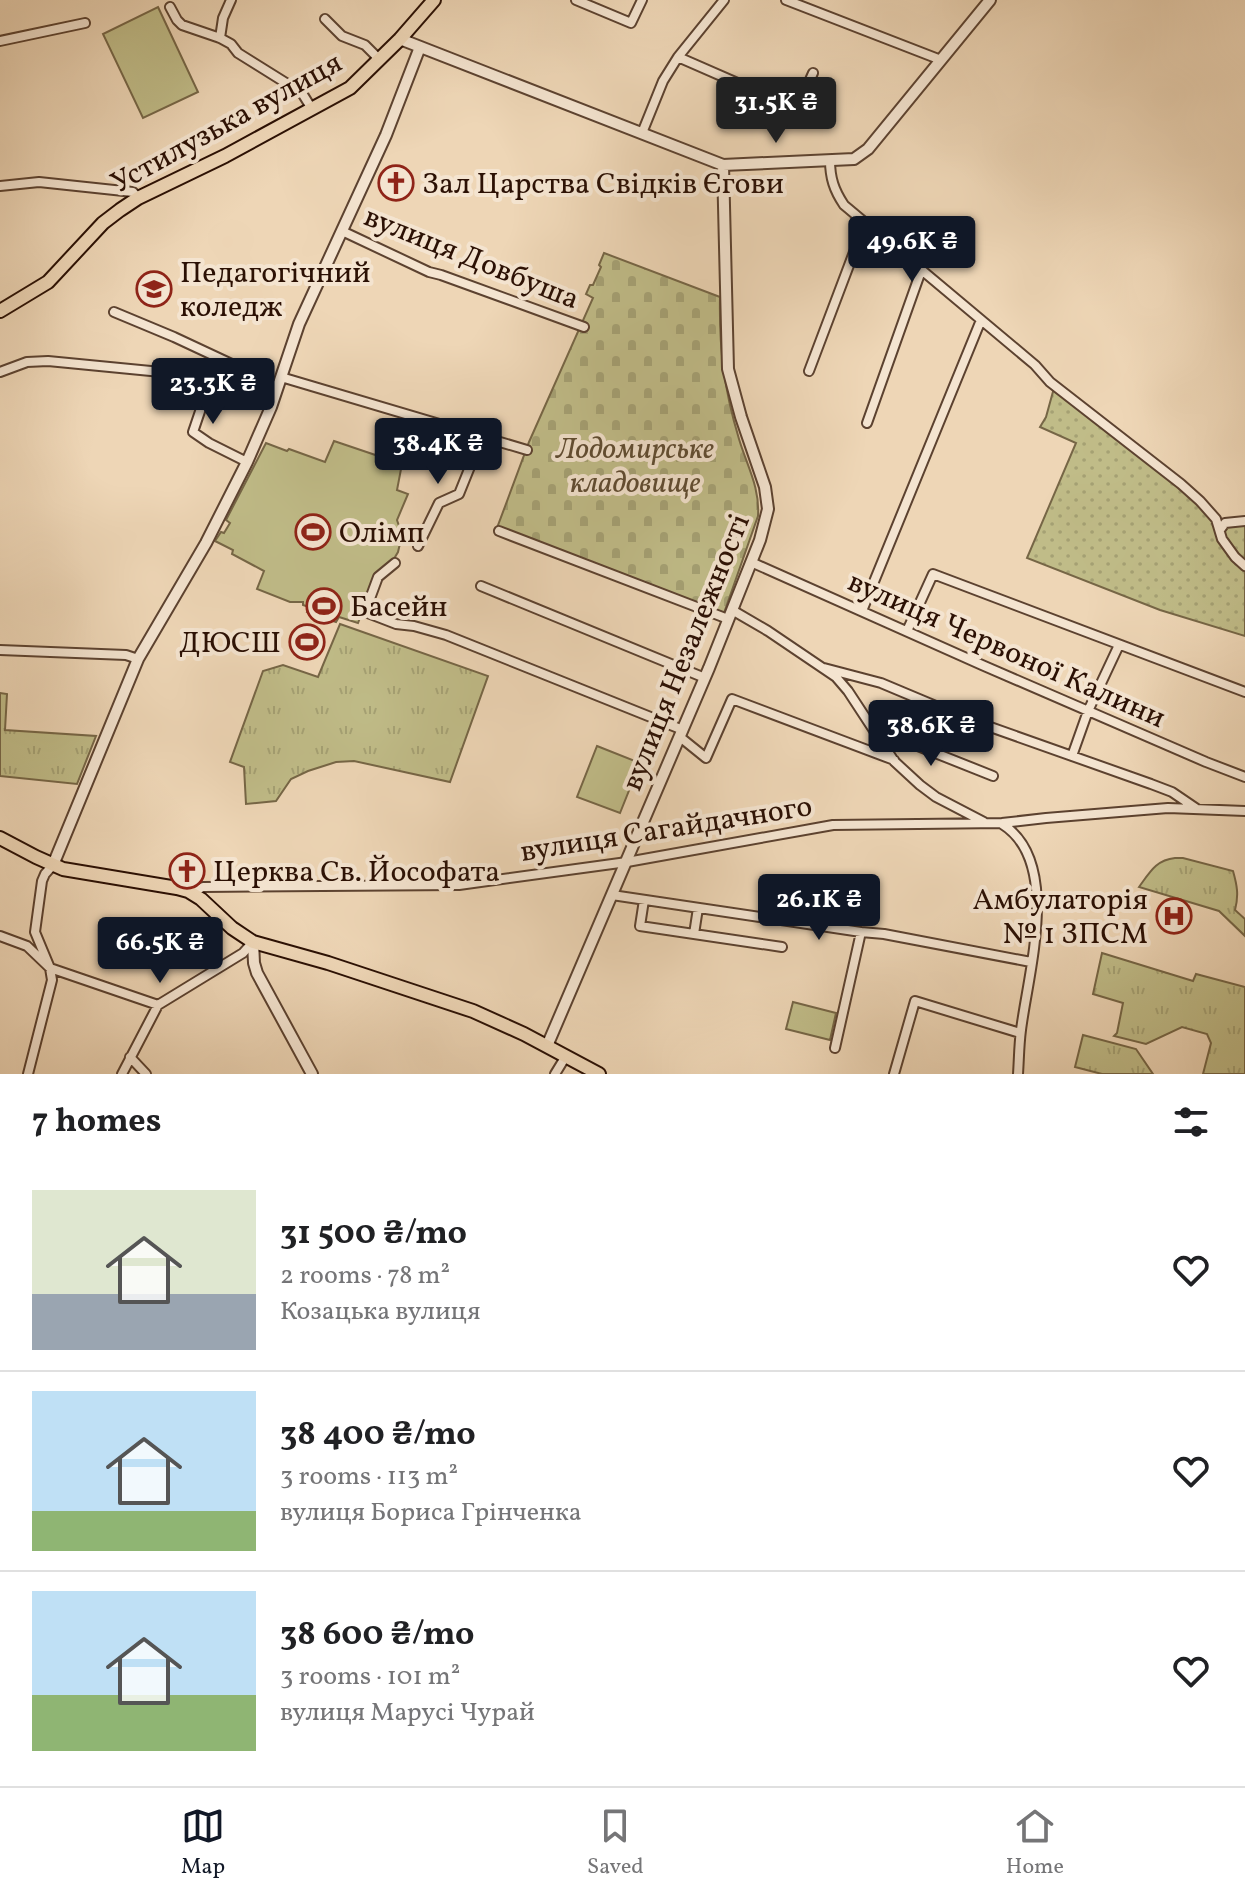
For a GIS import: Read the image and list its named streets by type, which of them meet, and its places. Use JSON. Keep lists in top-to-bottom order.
{
  "streets": {
    "main road": ["Устилузька вулиця"],
    "street": [
      "вулиця Довбуша",
      "вулиця Червоної Калини",
      "вулиця Незалежності",
      "вулиця Сагайдачного"
    ]
  },
  "crossings": [
    ["вулиця Червоної Калини", "вулиця Незалежності"],
    ["вулиця Незалежності", "вулиця Сагайдачного"]
  ],
  "parks": ["Лодомирське кладовище"],
  "places": {
    "church": ["Зал Царства Свідків Єгови", "Церква Св. Йософата"],
    "school or university": ["Педагогічний коледж"],
    "sports": ["Олімп", "Басейн", "ДЮСШ"],
    "hospital": ["Амбулаторія № 1 ЗПСМ"]
  },
  "page": {
    "price": [
      "31.5K ₴",
      "49.6K ₴",
      "23.3K ₴",
      "38.4K ₴",
      "38.6K ₴",
      "26.1K ₴",
      "66.5K ₴"
    ],
    "heading": "7 homes",
    "list": [
      {
        "name": "31 500 ₴/mo",
        "note": "2 rooms · 78 m² · Козацька вулиця"
      },
      {
        "name": "38 400 ₴/mo",
        "note": "3 rooms · 113 m² · вулиця Бориса Грінченка"
      },
      {
        "name": "38 600 ₴/mo",
        "note": "3 rooms · 101 m² · вулиця Марусі Чурай"
      }
    ],
    "tabs": ["Map", "Saved", "Home"]
  }
}
